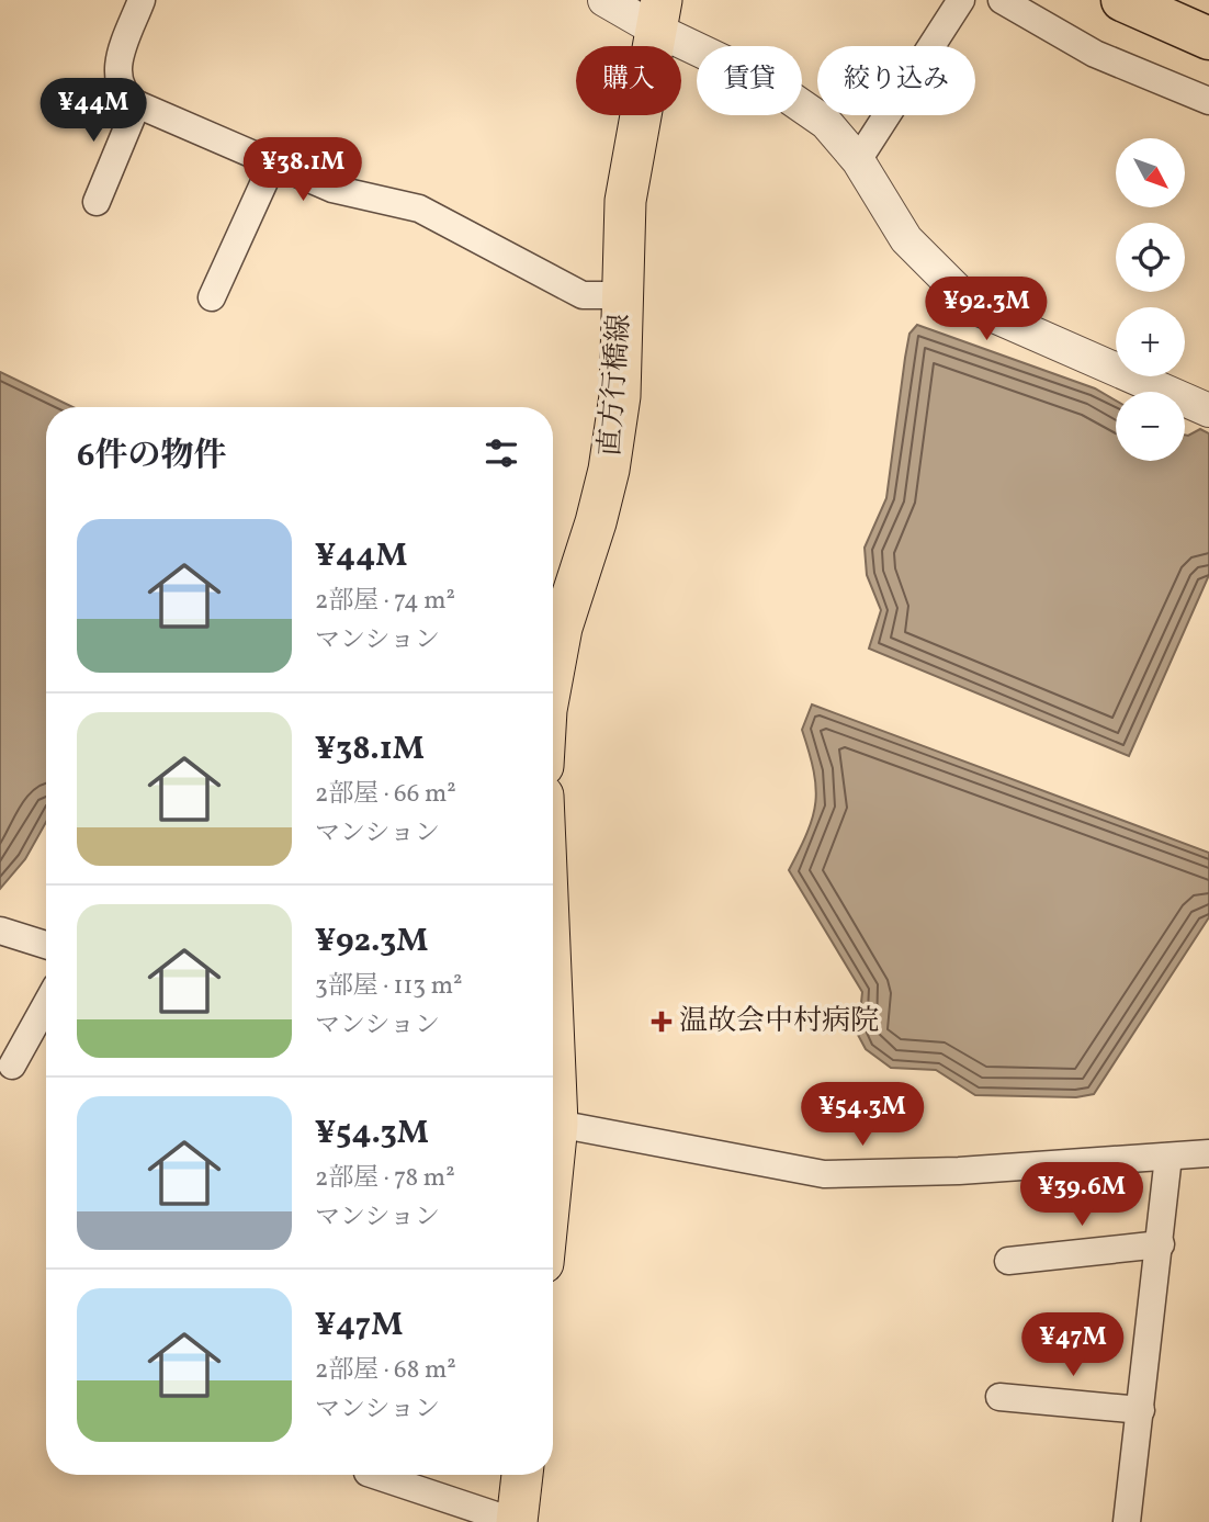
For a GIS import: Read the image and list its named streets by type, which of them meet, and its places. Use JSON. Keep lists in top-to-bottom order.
{
  "streets": {
    "main road": ["直方行橋線"]
  },
  "places": {
    "health": ["温故会中村病院"]
  },
  "north": "bottom right",
  "page": {
    "chip": ["購入", "賃貸", "絞り込み"],
    "price": [
      "¥44M",
      "¥38.1M",
      "¥92.3M",
      "¥54.3M",
      "¥39.6M",
      "¥47M"
    ],
    "map_buttons": ["+", "−"],
    "heading": "6件の物件",
    "list": [
      {
        "name": "¥44M",
        "note": "2部屋 · 74 m² · マンション"
      },
      {
        "name": "¥38.1M",
        "note": "2部屋 · 66 m² · マンション"
      },
      {
        "name": "¥92.3M",
        "note": "3部屋 · 113 m² · マンション"
      },
      {
        "name": "¥54.3M",
        "note": "2部屋 · 78 m² · マンション"
      },
      {
        "name": "¥47M",
        "note": "2部屋 · 68 m² · マンション"
      }
    ]
  }
}
